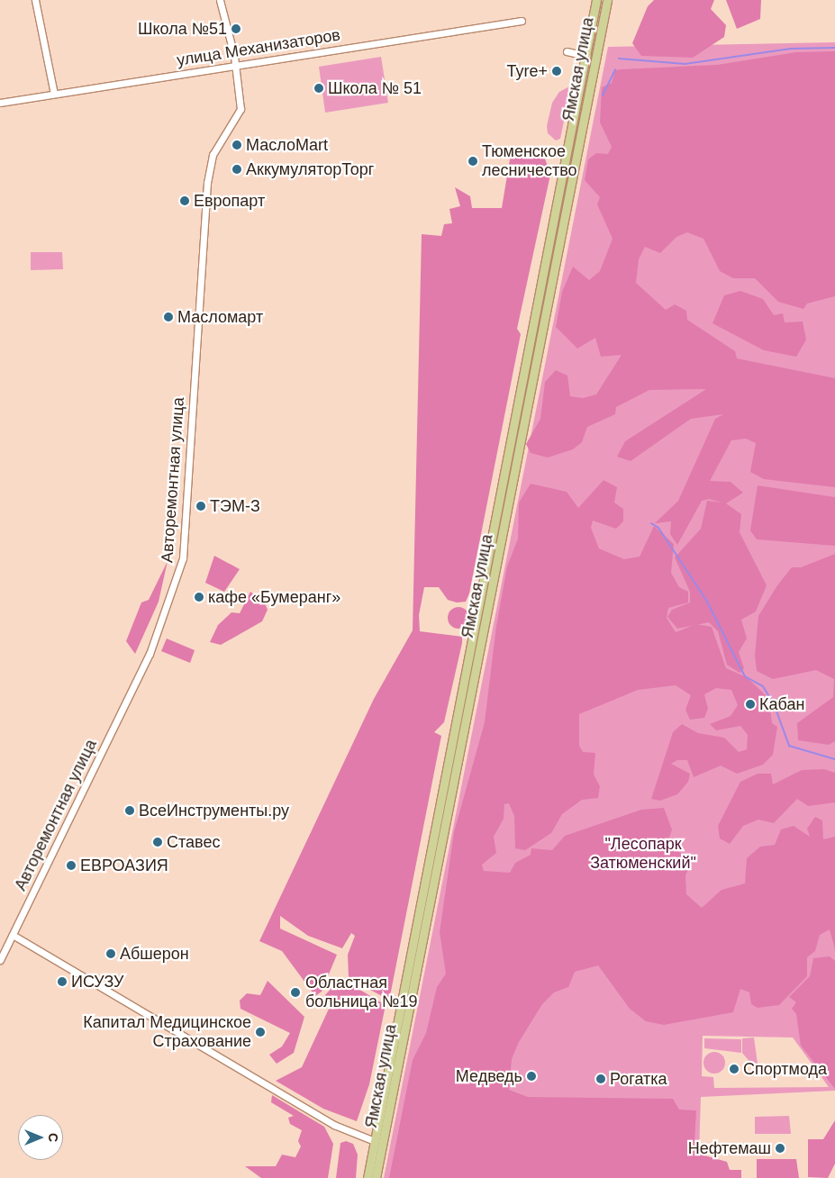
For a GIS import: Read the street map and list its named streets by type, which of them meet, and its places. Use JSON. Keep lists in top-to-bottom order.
{
  "streets": {
    "main road": ["Ямская улица"],
    "street": ["улица Механизаторов", "Авторемонтная улица"]
  },
  "crossings": [
    ["улица Механизаторов", "Авторемонтная улица"]
  ],
  "parks": ["\"Лесопарк Затюменский\""],
  "places": [
    "Школа №51",
    "Tyre+",
    "Школа № 51",
    "МаслоMart",
    "Тюменское лесничество",
    "АккумуляторТорг",
    "Европарт",
    "Масломарт",
    "ТЭМ-З",
    "кафе «Бумеранг»",
    "Кабан",
    "ВсеИнструменты.ру",
    "Ставес",
    "ЕВРОАЗИЯ",
    "Абшерон",
    "ИСУЗУ",
    "Областная больница №19",
    "Капитал Медицинское Страхование",
    "Спортмода",
    "Медведь",
    "Рогатка",
    "Нефтемаш"
  ],
  "north": "right"
}
